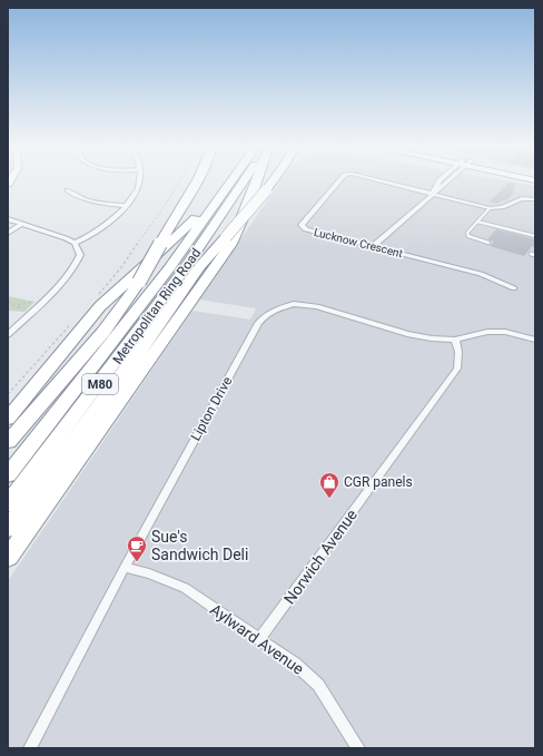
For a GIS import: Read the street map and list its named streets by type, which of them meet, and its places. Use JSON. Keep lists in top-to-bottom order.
{
  "streets": {
    "highway": ["Metropolitan Ring Road", "M80"],
    "street": [
      "Lucknow Crescent",
      "Lipton Drive",
      "Norwich Avenue",
      "Aylward Avenue"
    ]
  },
  "crossings": [
    ["Lipton Drive", "Norwich Avenue"],
    ["Lipton Drive", "Aylward Avenue"],
    ["Norwich Avenue", "Aylward Avenue"]
  ],
  "places": {
    "shop": ["CGR panels"],
    "cafe": ["Sue's Sandwich Deli"]
  }
}
